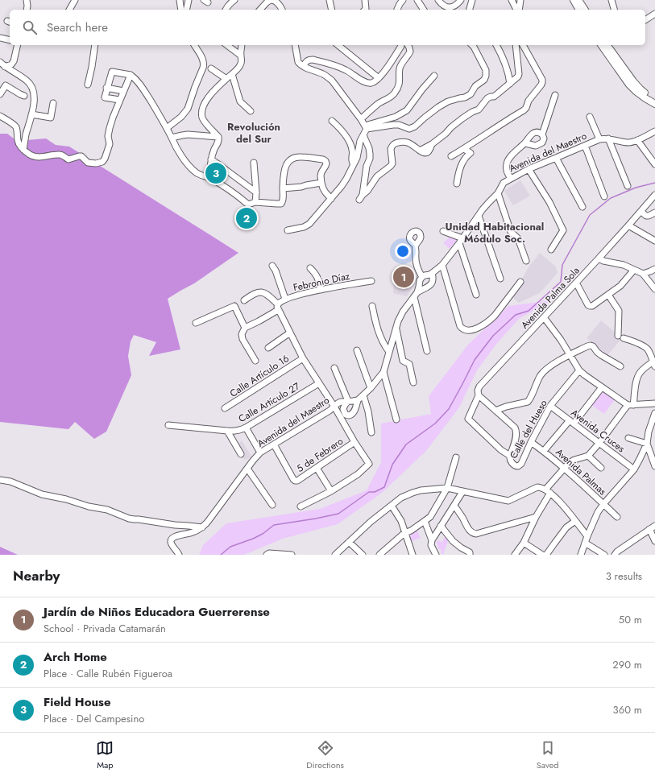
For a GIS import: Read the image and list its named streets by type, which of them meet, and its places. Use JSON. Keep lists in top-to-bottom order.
{
  "streets": {
    "street": [
      "Avenida del Maestro",
      "Febronio Díaz",
      "Avenida Palma Sola",
      "Calle Artículo 16",
      "Calle Artículo 27",
      "Calle del Hueso",
      "Avenida Cruces",
      "5 de Febrero",
      "Avenida Palmas"
    ]
  },
  "crossings": [
    ["Avenida del Maestro", "5 de Febrero"],
    ["Avenida Palma Sola", "Calle del Hueso"],
    ["Calle del Hueso", "Avenida Cruces"],
    ["Calle del Hueso", "Avenida Palmas"]
  ],
  "districts": ["Revolución del Sur", "Unidad Habitacional Módulo Soc."],
  "page": {
    "search": "Search here",
    "pins": ["3", "2", "1"],
    "heading": ["Nearby", "3 results"],
    "list": [
      {
        "mark": "1",
        "name": "Jardín de Niños Educadora Guerrerense",
        "note": "School · Privada Catamarán",
        "value": "50 m"
      },
      {
        "mark": "2",
        "name": "Arch Home",
        "note": "Place · Calle Rubén Figueroa",
        "value": "290 m"
      },
      {
        "mark": "3",
        "name": "Field House",
        "note": "Place · Del Campesino",
        "value": "360 m"
      }
    ],
    "nav": ["Map", "Directions", "Saved"]
  }
}
